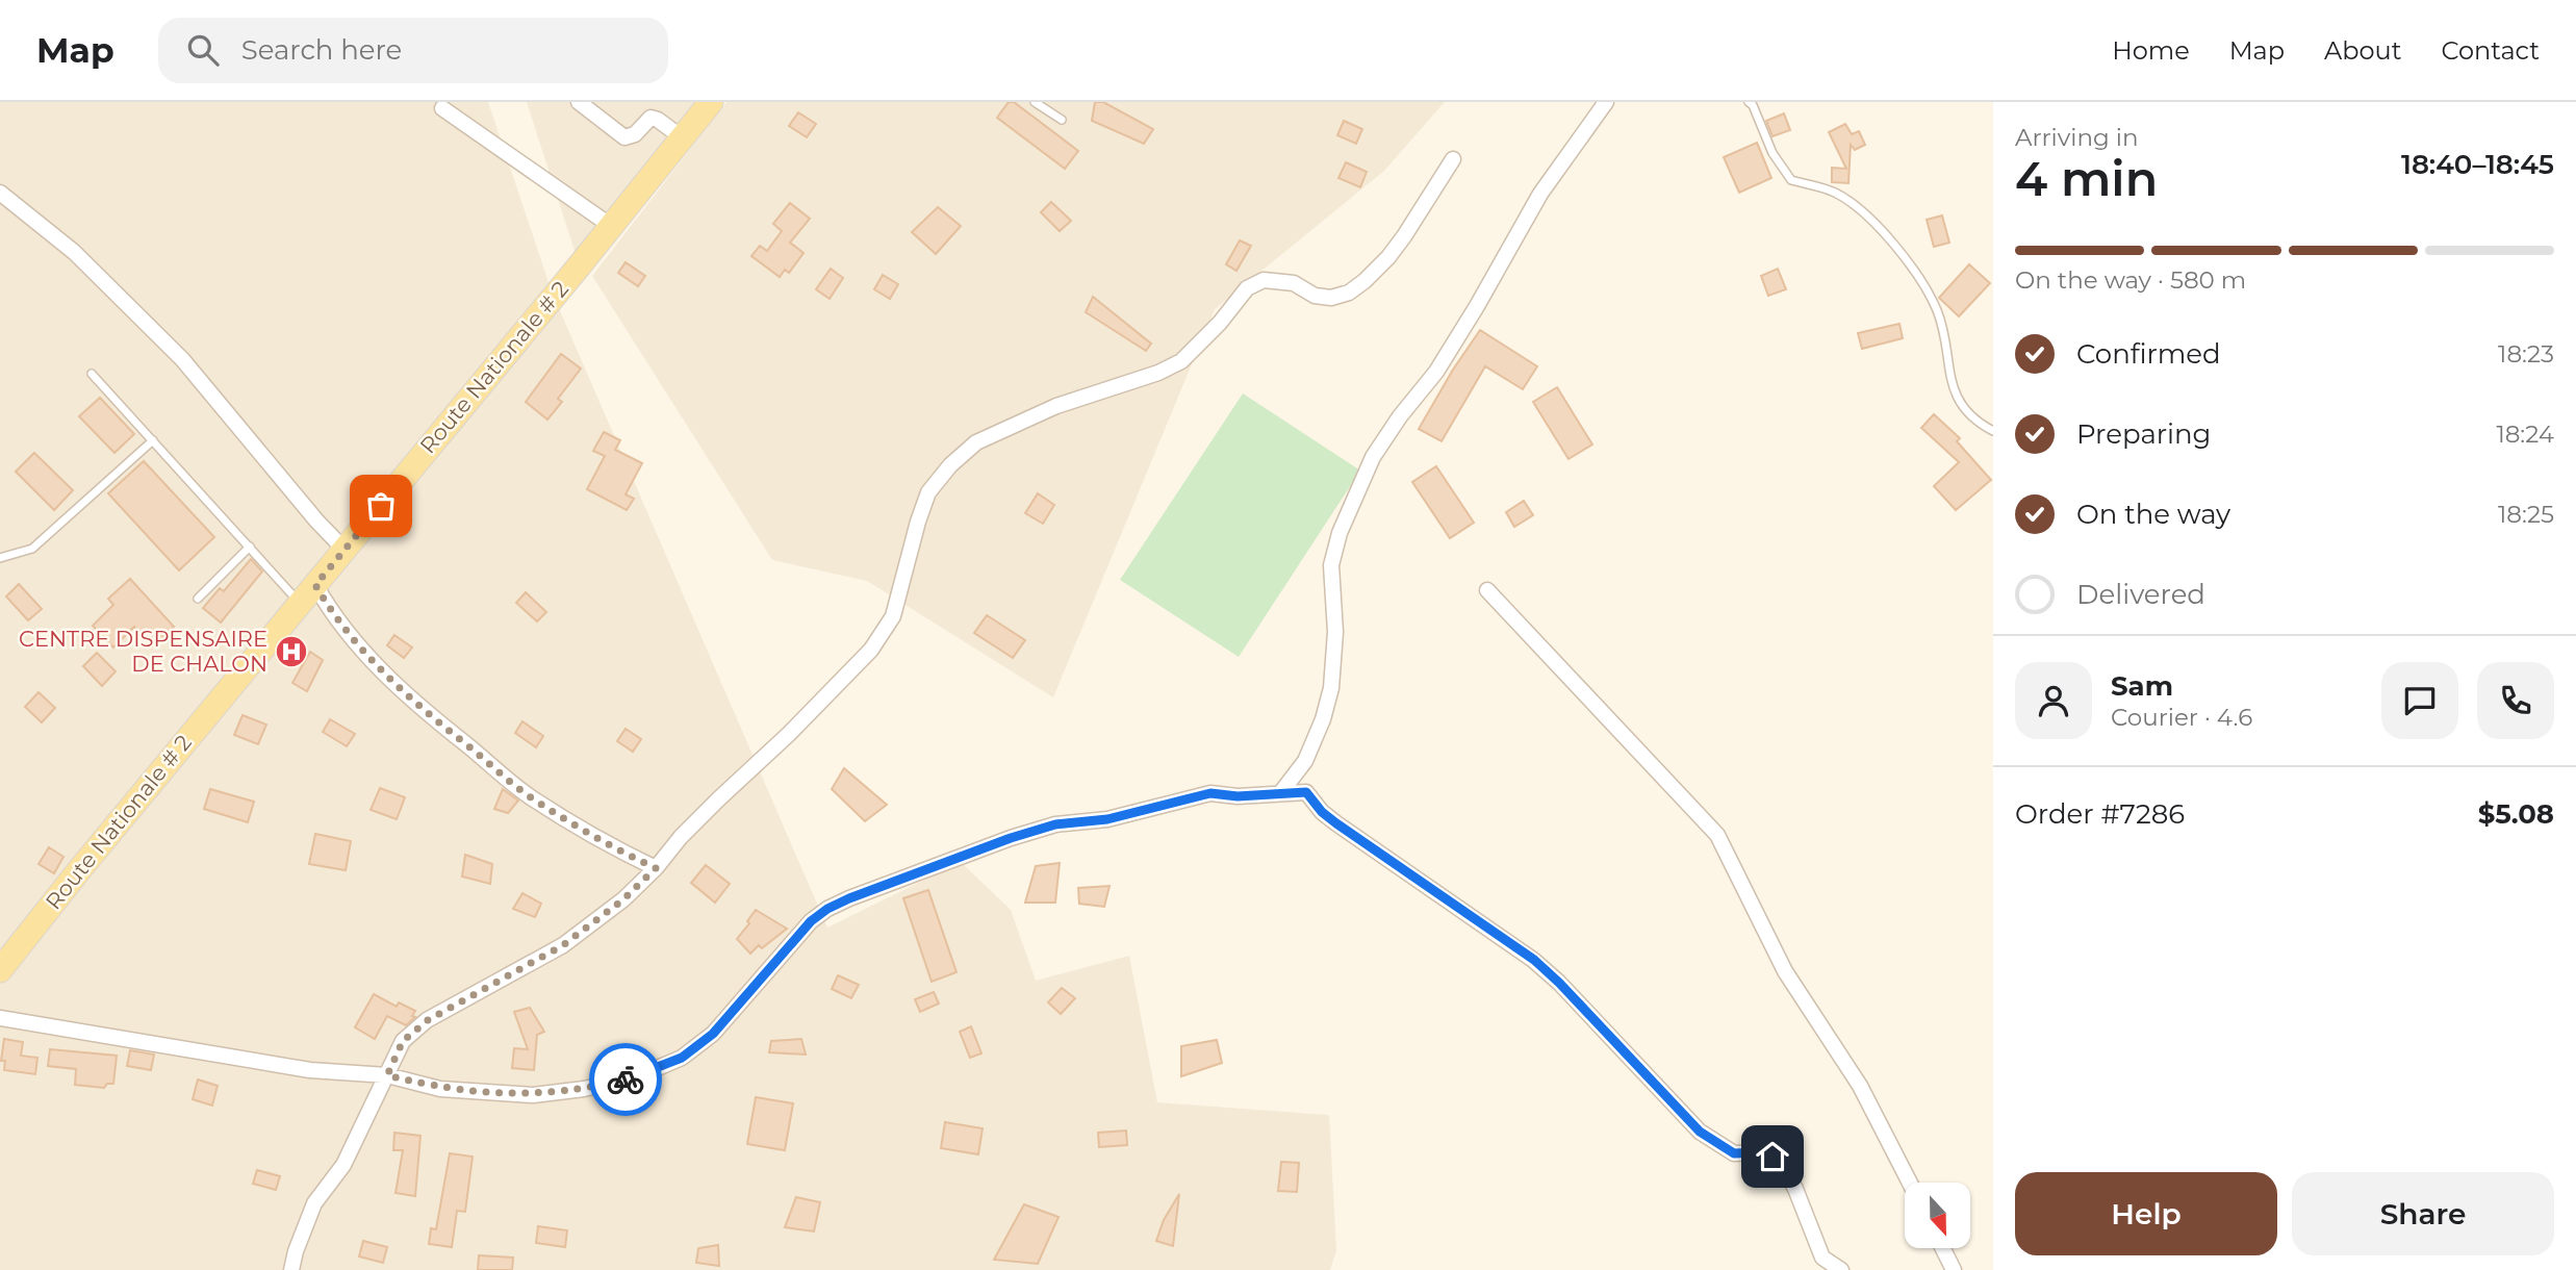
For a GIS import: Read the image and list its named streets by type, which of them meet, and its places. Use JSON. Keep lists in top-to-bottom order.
{
  "streets": {
    "main road": ["Route Nationale # 2"]
  },
  "places": {
    "hospital": ["CENTRE DISPENSAIRE DE CHALON"]
  },
  "north": "bottom",
  "page": {
    "header": "Map",
    "search": "Search here",
    "nav": [
      "Home",
      "Map",
      "About",
      "Contact"
    ],
    "heading": ["4 min", "Arriving in", "18:40–18:45"],
    "panel": [
      "Sam",
      "Courier · 4.6",
      "Order #7286",
      "$5.08"
    ],
    "bar": "On the way · 580 m",
    "list": [
      ["Confirmed", "18:23"],
      ["Preparing", "18:24"],
      ["On the way", "18:25"],
      "Delivered"
    ],
    "buttons": ["Help", "Share"]
  }
}
